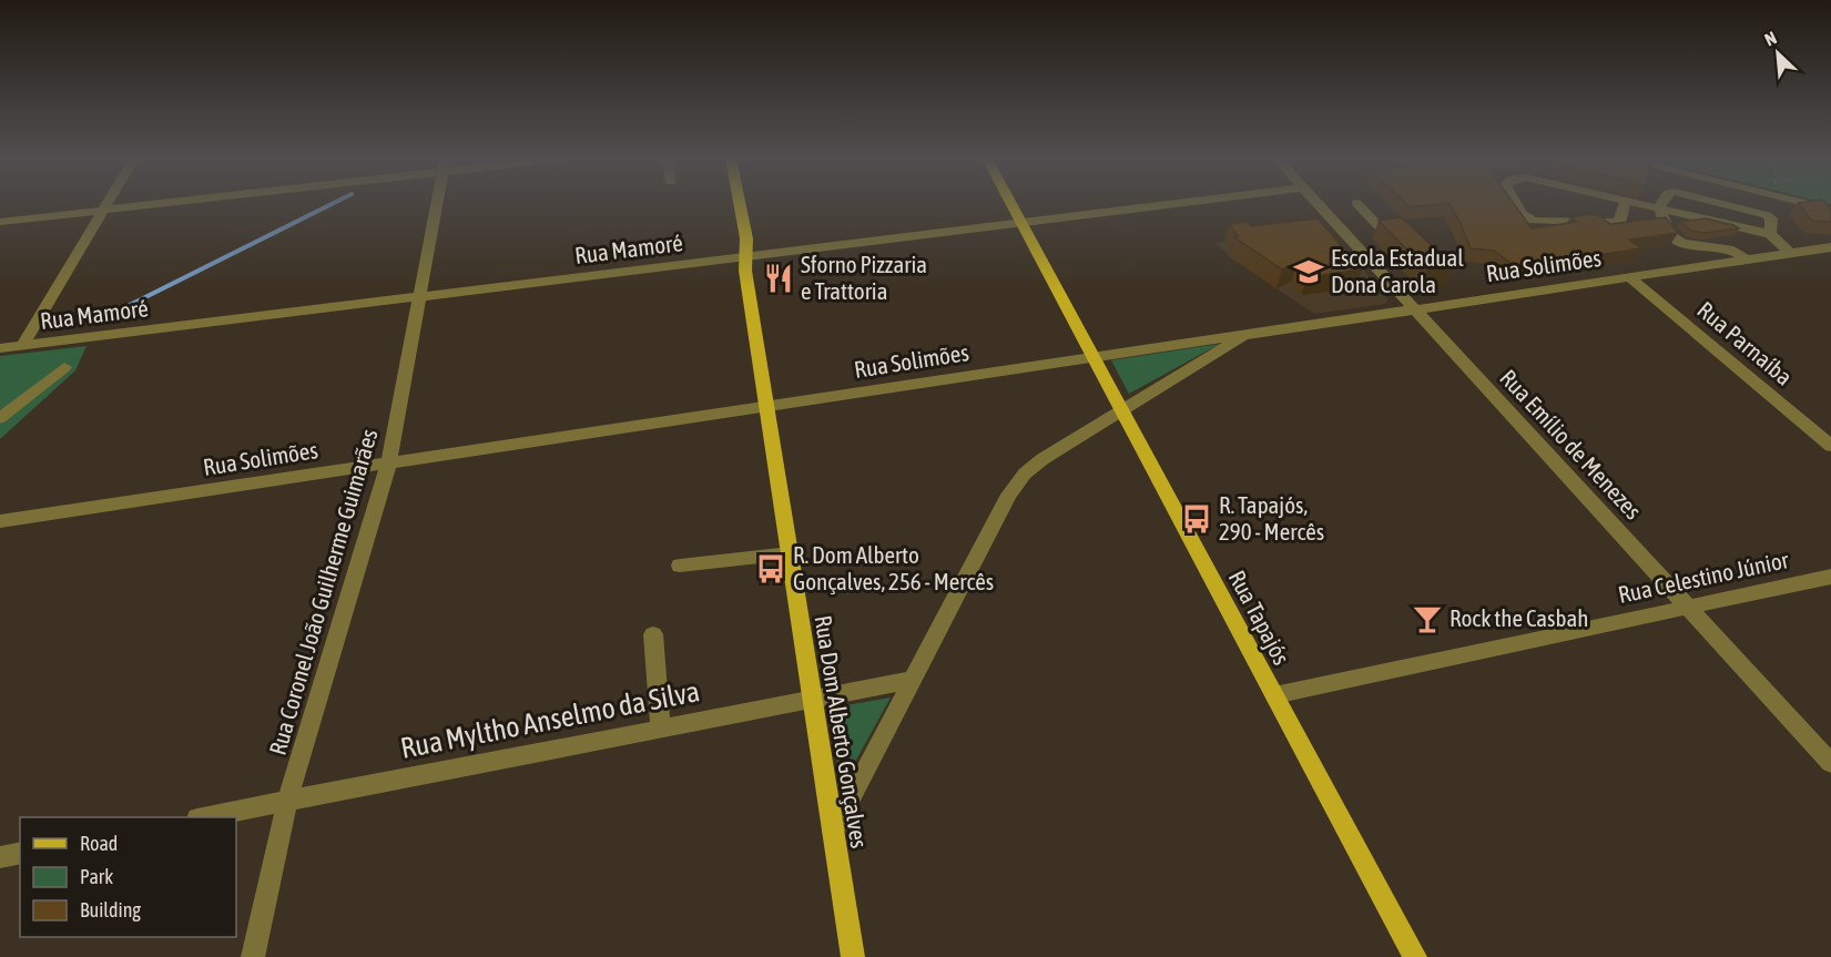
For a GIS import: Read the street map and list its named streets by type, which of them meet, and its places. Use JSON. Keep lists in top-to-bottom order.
{
  "streets": {
    "main road": ["Rua Tapajós", "Rua Dom Alberto Gonçalves"],
    "street": [
      "Rua Mamoré",
      "Rua Solimões",
      "Rua Parnaíba",
      "Rua Emílio de Menezes",
      "Rua Celestino Júnior",
      "Rua Coronel João Guilherme Guimarães",
      "Rua Myltho Anselmo da Silva"
    ]
  },
  "crossings": [
    ["Rua Mamoré", "Rua Coronel João Guilherme Guimarães"],
    ["Rua Mamoré", "Rua Tapajós"],
    ["Rua Mamoré", "Rua Dom Alberto Gonçalves"],
    ["Rua Solimões", "Rua Parnaíba"],
    ["Rua Solimões", "Rua Emílio de Menezes"],
    ["Rua Solimões", "Rua Coronel João Guilherme Guimarães"],
    ["Rua Solimões", "Rua Tapajós"],
    ["Rua Solimões", "Rua Dom Alberto Gonçalves"],
    ["Rua Emílio de Menezes", "Rua Celestino Júnior"],
    ["Rua Celestino Júnior", "Rua Tapajós"],
    ["Rua Coronel João Guilherme Guimarães", "Rua Myltho Anselmo da Silva"],
    ["Rua Myltho Anselmo da Silva", "Rua Dom Alberto Gonçalves"]
  ],
  "places": {
    "school or university": ["Escola Estadual Dona Carola"],
    "restaurant": ["Sforno Pizzaria e Trattoria"],
    "bus stop": ["R. Tapajós, 290 - Mercês", "R. Dom Alberto Gonçalves, 256 - Mercês"],
    "bar": ["Rock the Casbah"]
  },
  "legend": ["Road", "Park", "Building"],
  "north": "top left"
}
